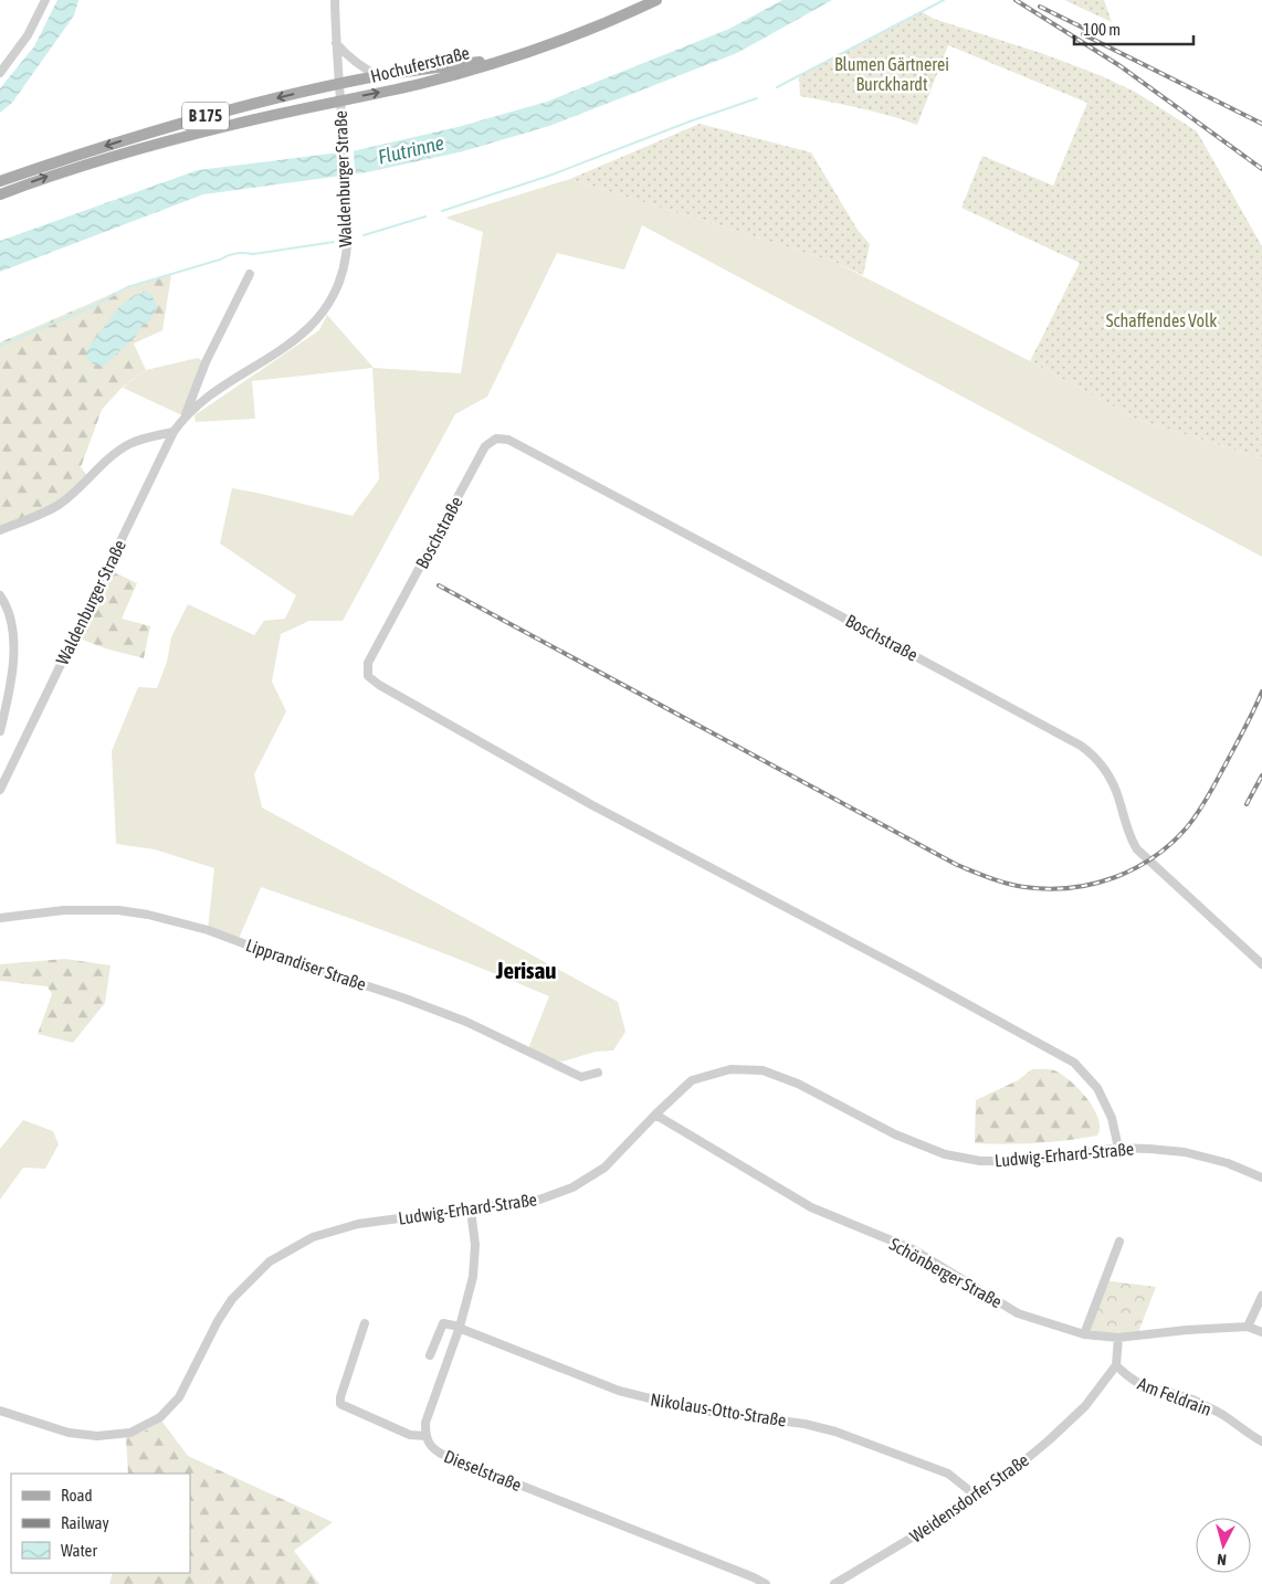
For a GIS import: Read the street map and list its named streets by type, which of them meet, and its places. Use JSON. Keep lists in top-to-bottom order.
{
  "streets": {
    "main road": ["Hochuferstraße", "B 175"],
    "street": [
      "Waldenburger Straße",
      "Boschstraße",
      "Lipprandiser Straße",
      "Ludwig-Erhard-Straße",
      "Schönberger Straße",
      "Am Feldrain",
      "Nikolaus-Otto-Straße",
      "Dieselstraße",
      "Weidensdorfer Straße"
    ]
  },
  "crossings": [
    ["Hochuferstraße", "B 175"],
    ["Hochuferstraße", "Waldenburger Straße"],
    ["B 175", "Waldenburger Straße"],
    ["Boschstraße", "Ludwig-Erhard-Straße"],
    ["Ludwig-Erhard-Straße", "Schönberger Straße"],
    ["Ludwig-Erhard-Straße", "Dieselstraße"],
    ["Am Feldrain", "Weidensdorfer Straße"],
    ["Nikolaus-Otto-Straße", "Dieselstraße"],
    ["Nikolaus-Otto-Straße", "Weidensdorfer Straße"]
  ],
  "districts": ["Jerisau"],
  "water": ["Flutrinne"],
  "parks": ["Blumen Gärtnerei Burckhardt", "Schaffendes Volk"],
  "legend": ["Road", "Railway", "Water"],
  "scale_bar": "100 m",
  "north": "bottom"
}
